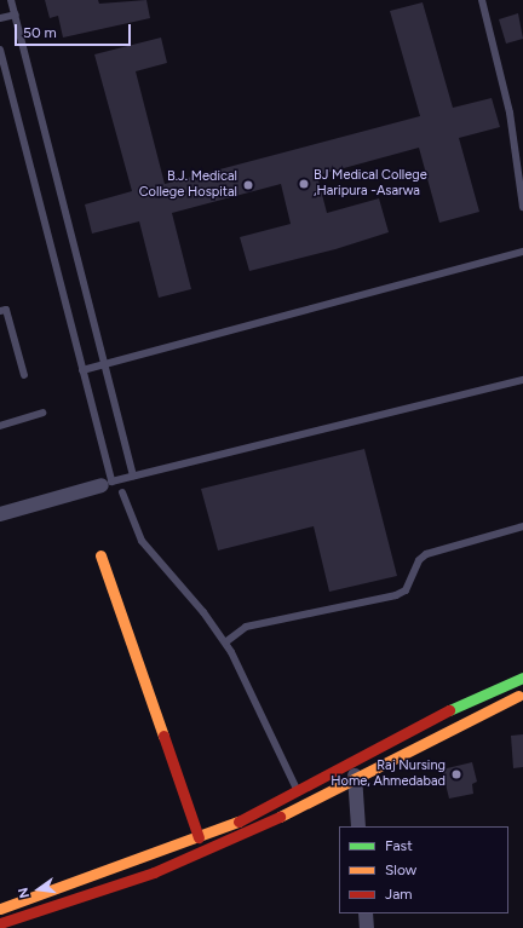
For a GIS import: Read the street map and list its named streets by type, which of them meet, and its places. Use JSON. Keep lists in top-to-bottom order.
{
  "places": ["BJ Medical College ,Haripura -Asarwa", "B.J. Medical College Hospital", "Raj Nursing Home, Ahmedabad"],
  "legend": ["Fast", "Slow", "Jam"],
  "scale_bar": "50 m",
  "north": "left"
}
